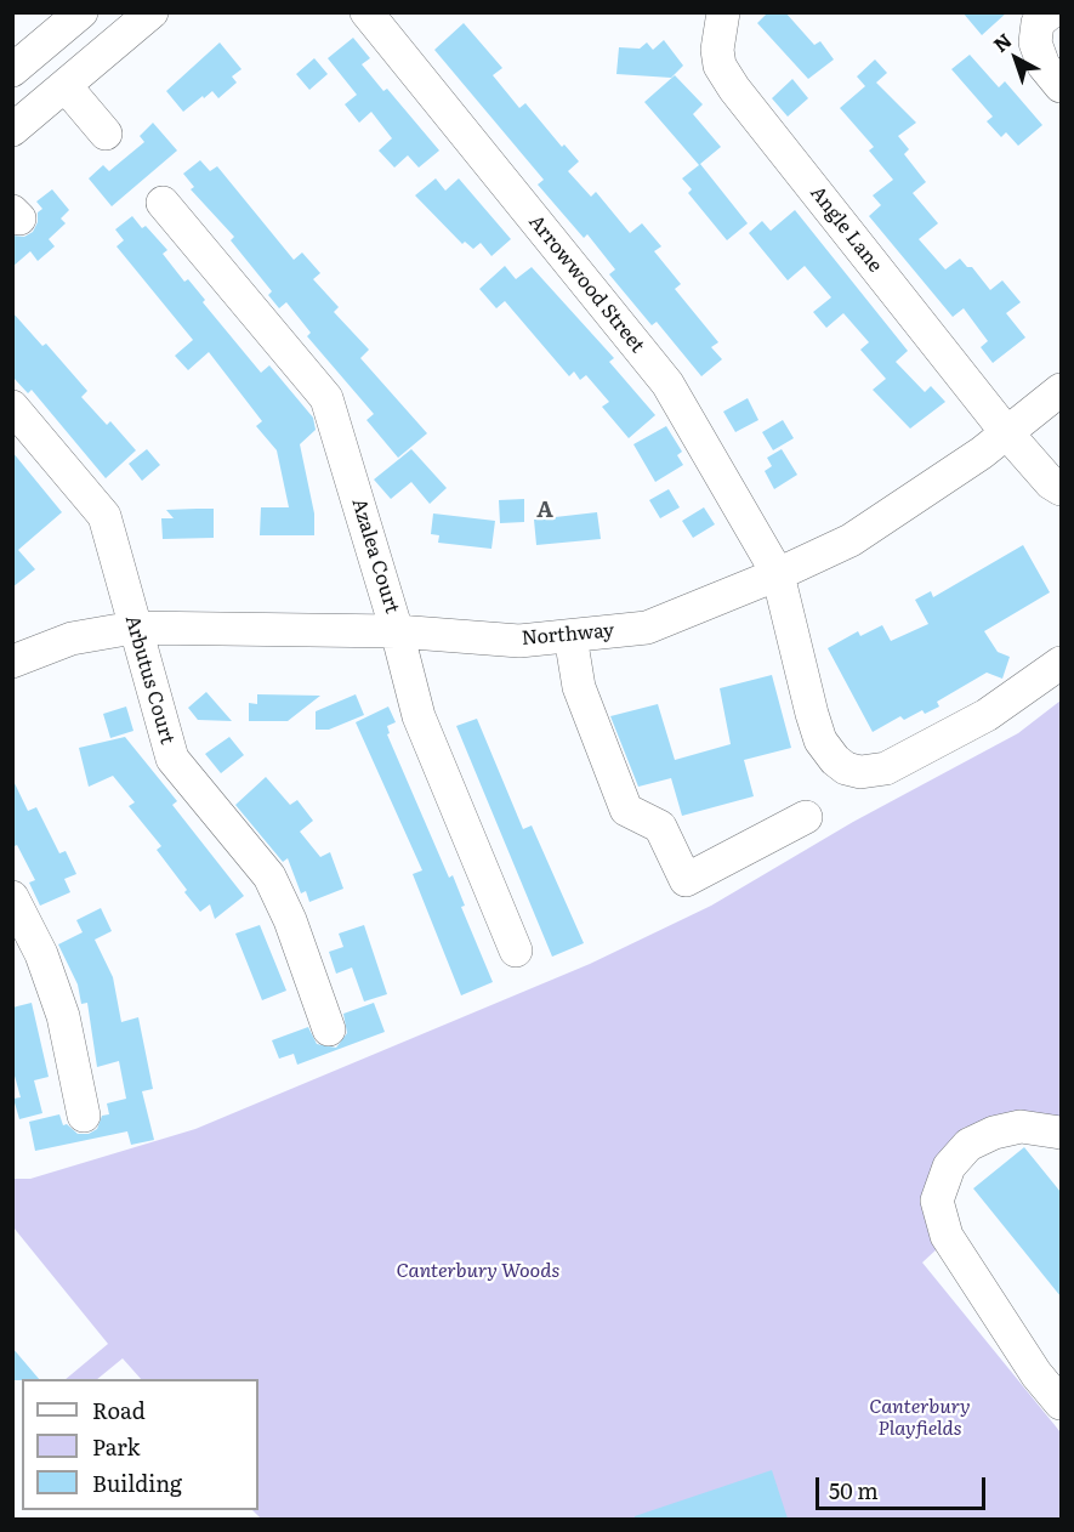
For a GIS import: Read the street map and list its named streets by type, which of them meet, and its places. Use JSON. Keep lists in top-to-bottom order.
{
  "streets": {
    "street": [
      "Angle Lane",
      "Arrowwood Street",
      "Azalea Court",
      "Northway",
      "Arbutus Court"
    ]
  },
  "crossings": [
    ["Angle Lane", "Northway"],
    ["Arrowwood Street", "Northway"],
    ["Azalea Court", "Northway"],
    ["Northway", "Arbutus Court"]
  ],
  "districts": ["A"],
  "parks": ["Canterbury Woods", "Canterbury Playfields"],
  "legend": ["Road", "Park", "Building"],
  "scale_bar": "50 m",
  "north": "top left"
}
